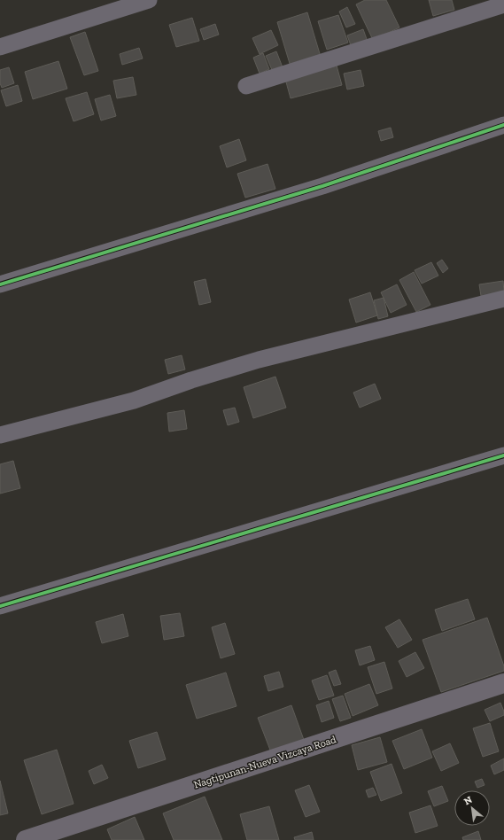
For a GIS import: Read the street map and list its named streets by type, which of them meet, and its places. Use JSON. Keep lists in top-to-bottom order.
{
  "streets": {
    "main road": ["Nagtipunan-Nueva Vizcaya Road"]
  },
  "north": "top left"
}
